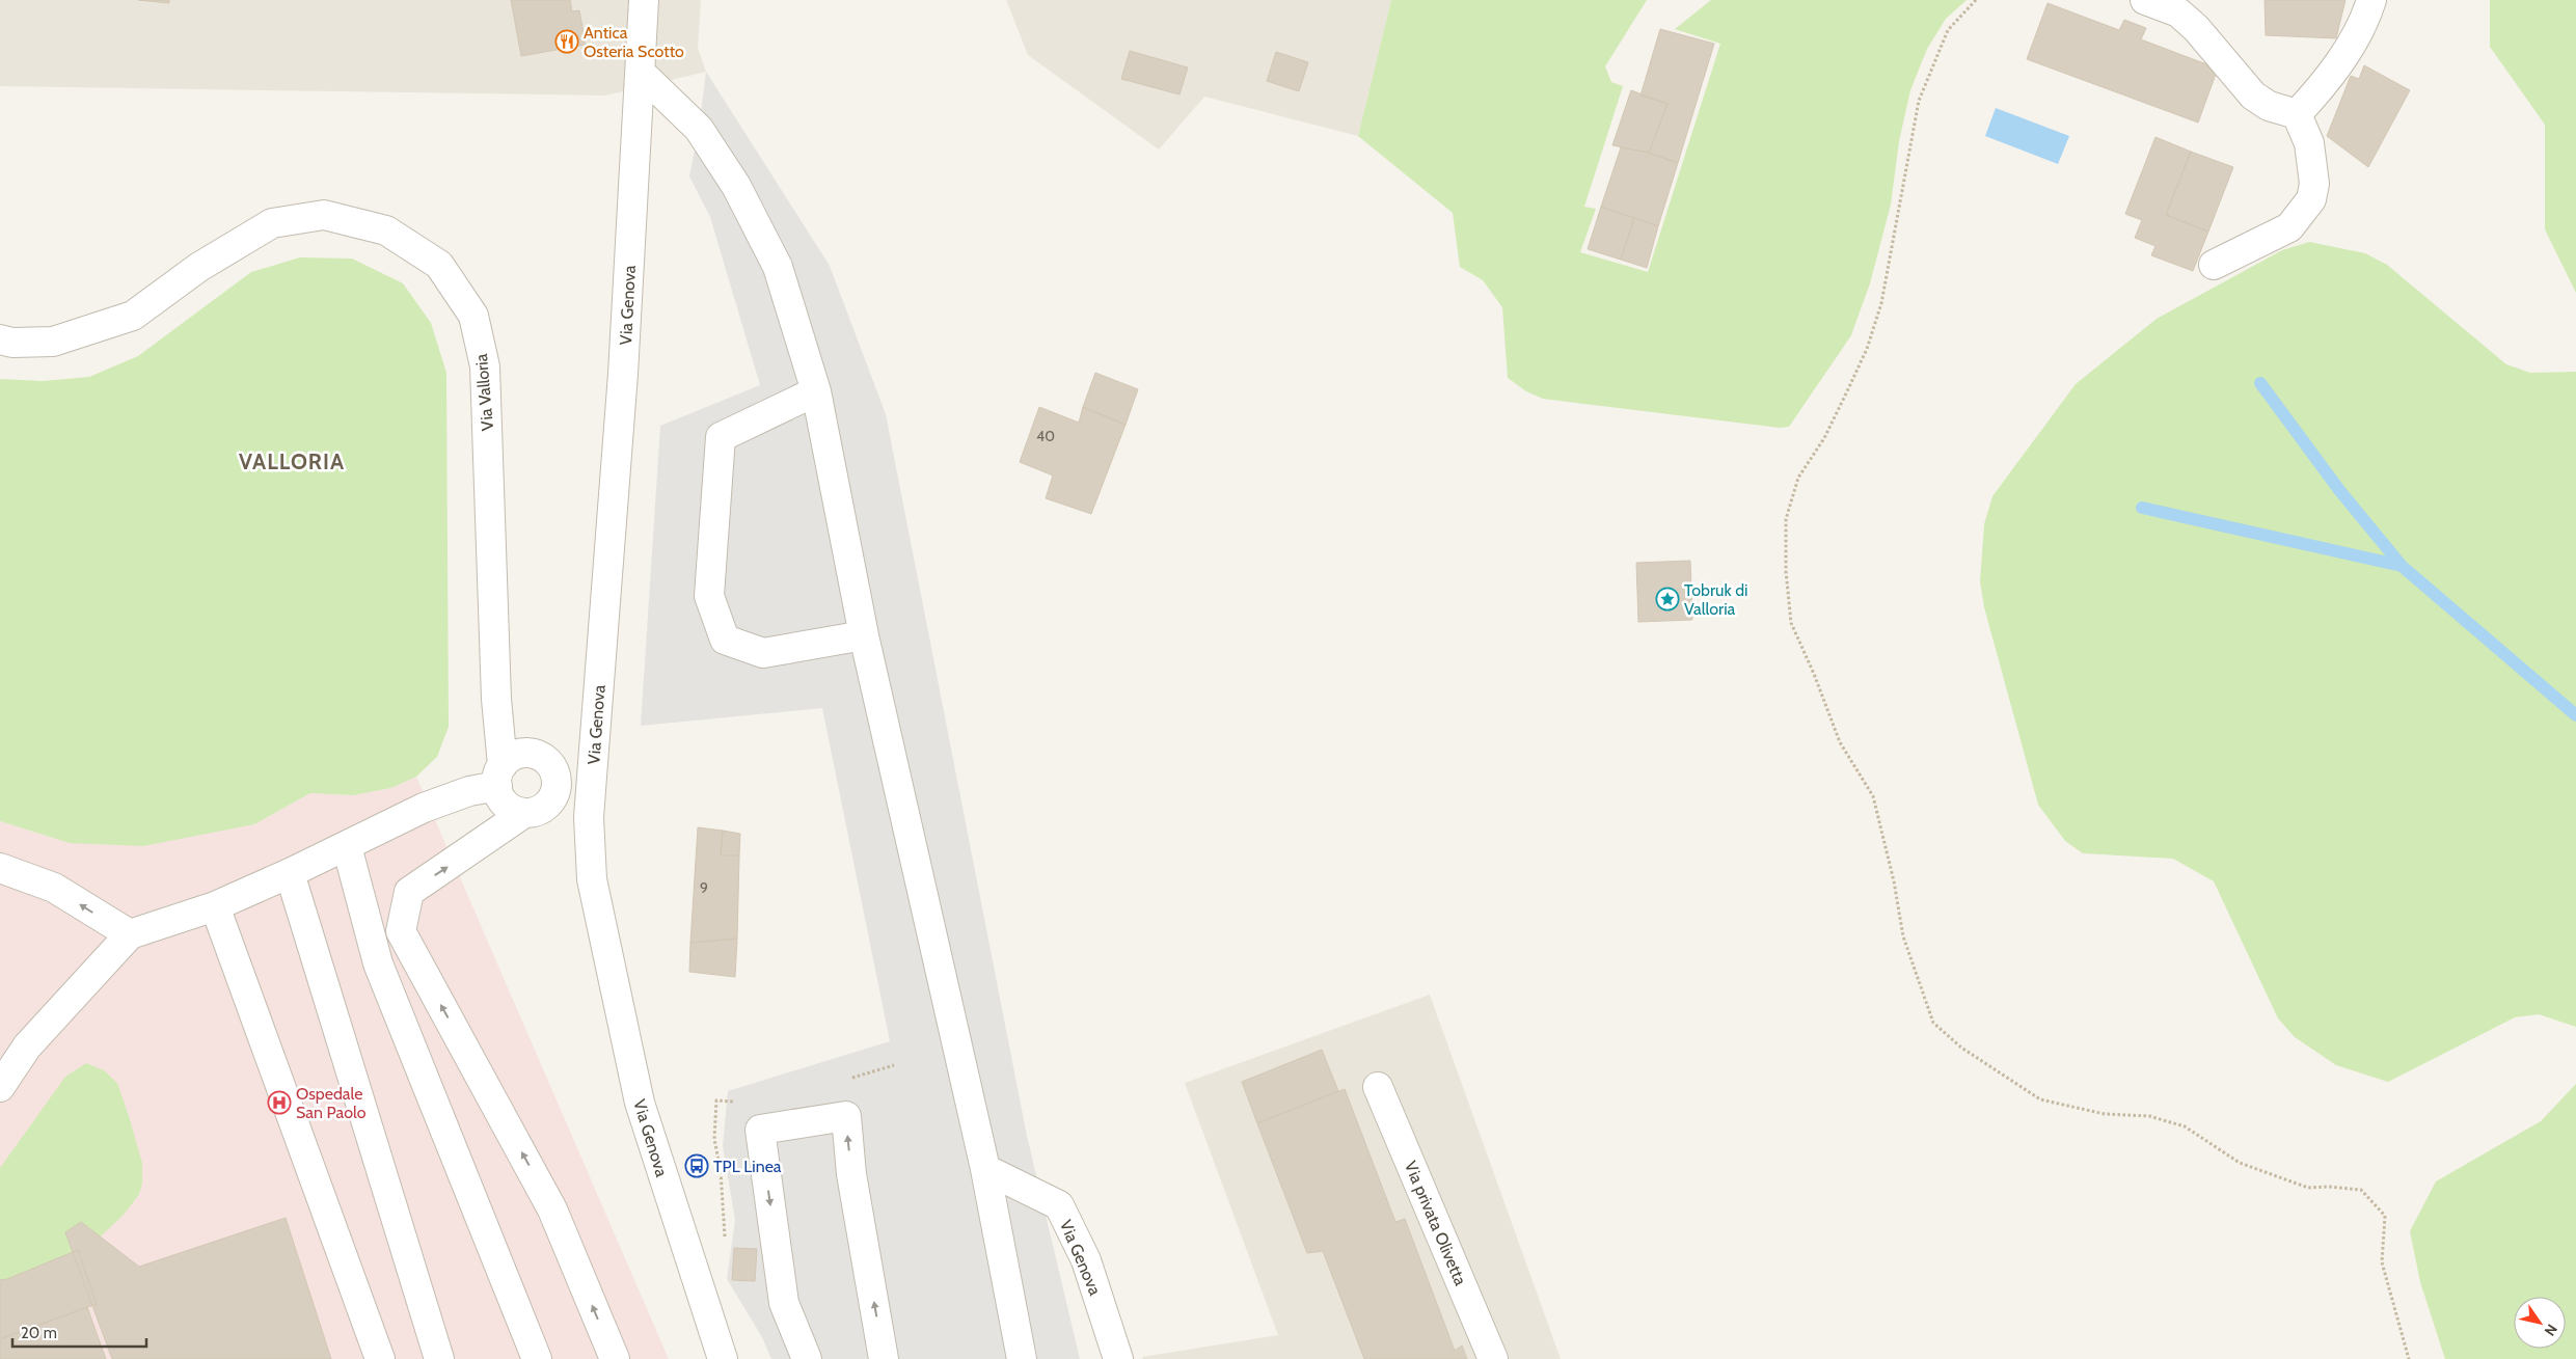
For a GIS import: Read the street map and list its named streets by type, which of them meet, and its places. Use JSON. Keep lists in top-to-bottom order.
{
  "streets": {
    "street": ["Via Genova", "Via Valloria", "Via privata Olivetta"]
  },
  "districts": ["VALLORIA"],
  "places": {
    "restaurant": ["Antica Osteria Scotto"],
    "place": ["Tobruk di Valloria"],
    "hospital": ["Ospedale San Paolo"],
    "bus stop": ["TPL Linea"]
  },
  "house_numbers": ["40", "9"],
  "scale_bar": "20 m",
  "north": "bottom right"
}
